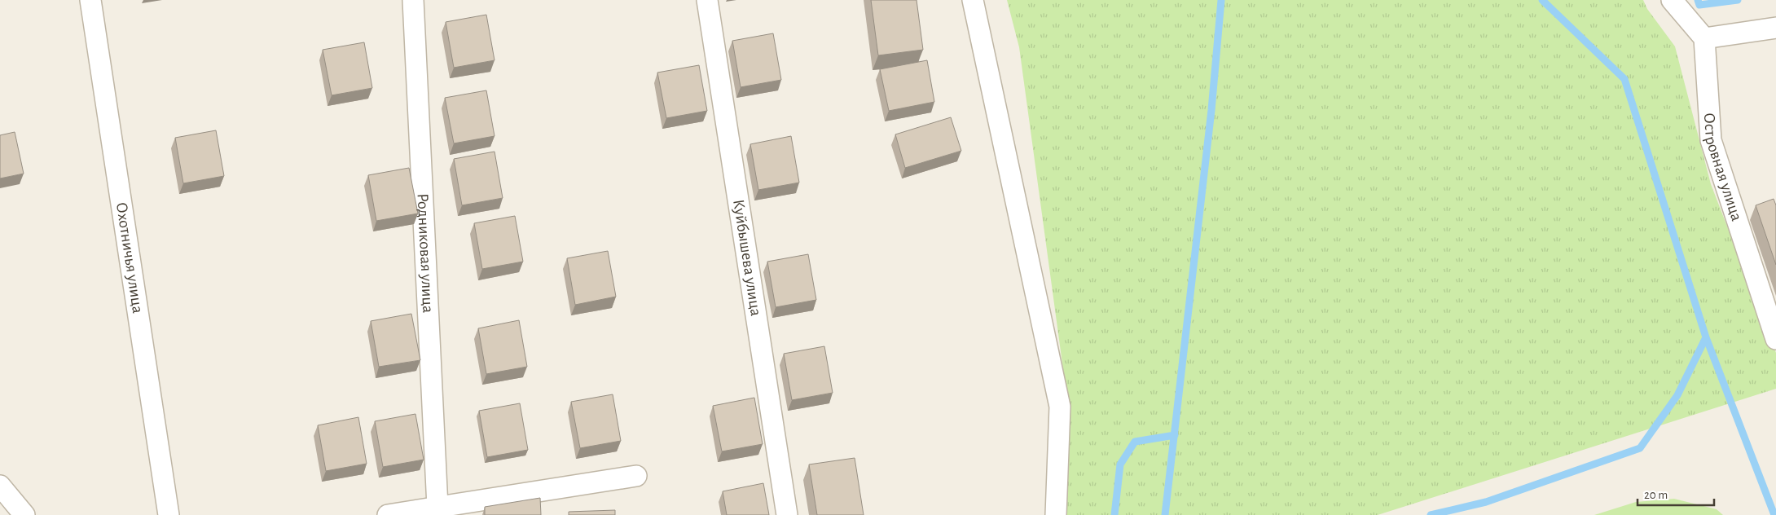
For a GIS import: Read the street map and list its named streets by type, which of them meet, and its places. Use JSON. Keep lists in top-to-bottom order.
{
  "streets": {
    "street": [
      "Островная улица",
      "Родниковая улица",
      "Охотничья улица",
      "Куйбышева улица"
    ]
  },
  "scale_bar": "20 m"
}
